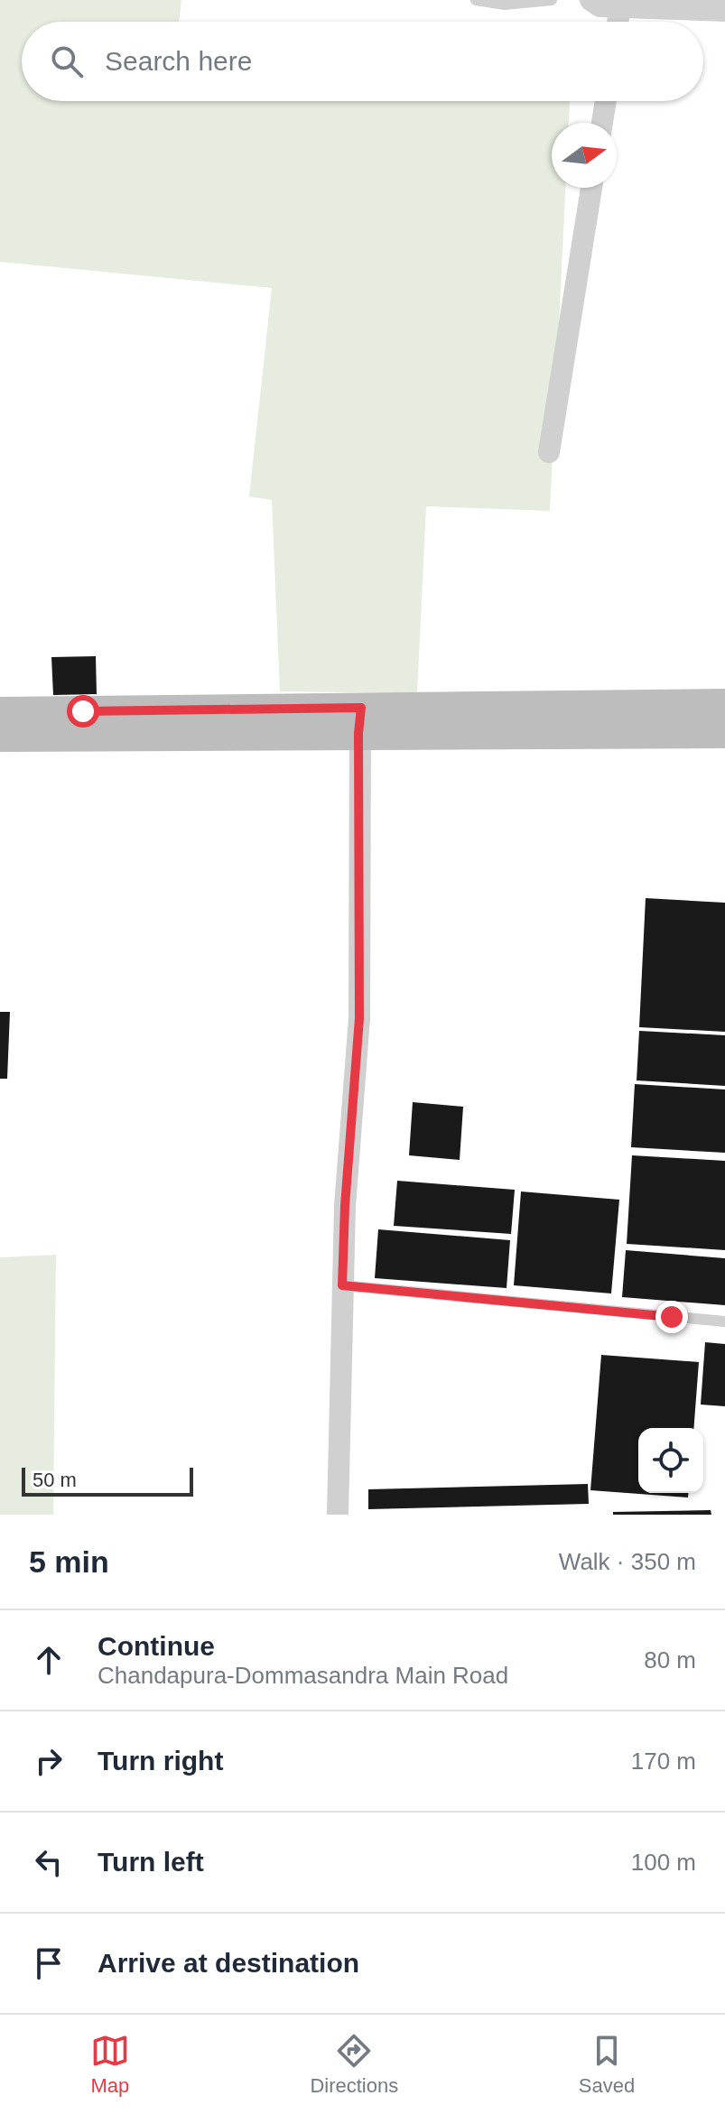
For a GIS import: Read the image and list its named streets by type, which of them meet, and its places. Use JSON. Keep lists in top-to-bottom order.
{
  "scale_bar": "50 m",
  "north": "right",
  "page": {
    "search": "Search here",
    "scale": "50 m",
    "heading": ["5 min", "Walk · 350 m"],
    "list": [
      ["Continue", "Chandapura-Dommasandra Main Road", "80 m"],
      ["Turn right", "170 m"],
      ["Turn left", "100 m"],
      "Arrive at destination"
    ],
    "nav": ["Map", "Directions", "Saved"]
  }
}
